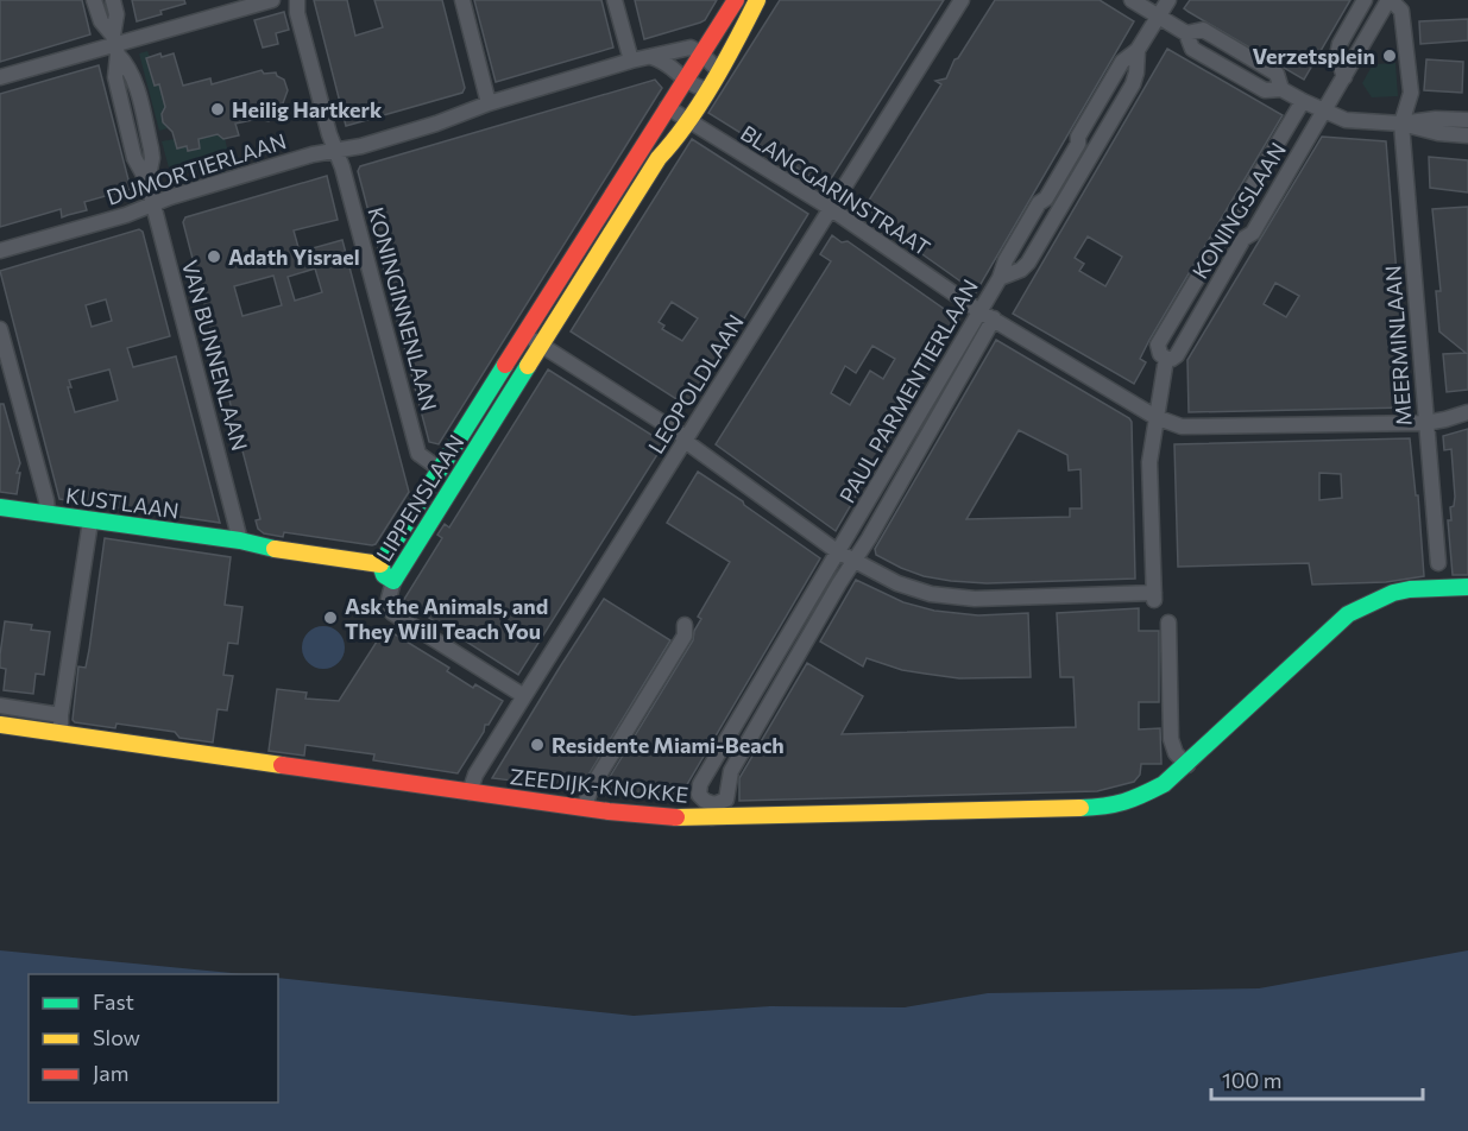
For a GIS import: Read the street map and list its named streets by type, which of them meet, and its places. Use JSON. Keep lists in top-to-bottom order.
{
  "streets": {
    "street": [
      "DUMORTIERLAAN",
      "BLANCGARINSTRAAT",
      "KONINGSLAAN",
      "KONINGINNENLAAN",
      "MEERMINLAAN",
      "VAN BUNNENLAAN",
      "LEOPOLDLAAN",
      "PAUL PARMENTIERLAAN",
      "LIPPENSLAAN",
      "KUSTLAAN",
      "ZEEDIJK-KNOKKE"
    ]
  },
  "crossings": [
    ["DUMORTIERLAAN", "KONINGINNENLAAN"],
    ["DUMORTIERLAAN", "VAN BUNNENLAAN"],
    ["DUMORTIERLAAN", "LIPPENSLAAN"],
    ["BLANCGARINSTRAAT", "KONINGSLAAN"],
    ["BLANCGARINSTRAAT", "MEERMINLAAN"],
    ["BLANCGARINSTRAAT", "LEOPOLDLAAN"],
    ["BLANCGARINSTRAAT", "PAUL PARMENTIERLAAN"],
    ["BLANCGARINSTRAAT", "LIPPENSLAAN"],
    ["KONINGSLAAN", "PAUL PARMENTIERLAAN"],
    ["KONINGINNENLAAN", "LIPPENSLAAN"],
    ["VAN BUNNENLAAN", "KUSTLAAN"],
    ["LEOPOLDLAAN", "ZEEDIJK-KNOKKE"],
    ["PAUL PARMENTIERLAAN", "ZEEDIJK-KNOKKE"],
    ["LIPPENSLAAN", "KUSTLAAN"]
  ],
  "places": [
    "Verzetsplein",
    "Heilig Hartkerk",
    "Adath Yisrael",
    "Ask the Animals, and They Will Teach You",
    "Residente Miami-Beach"
  ],
  "legend": ["Fast", "Slow", "Jam"],
  "scale_bar": "100 m"
}
